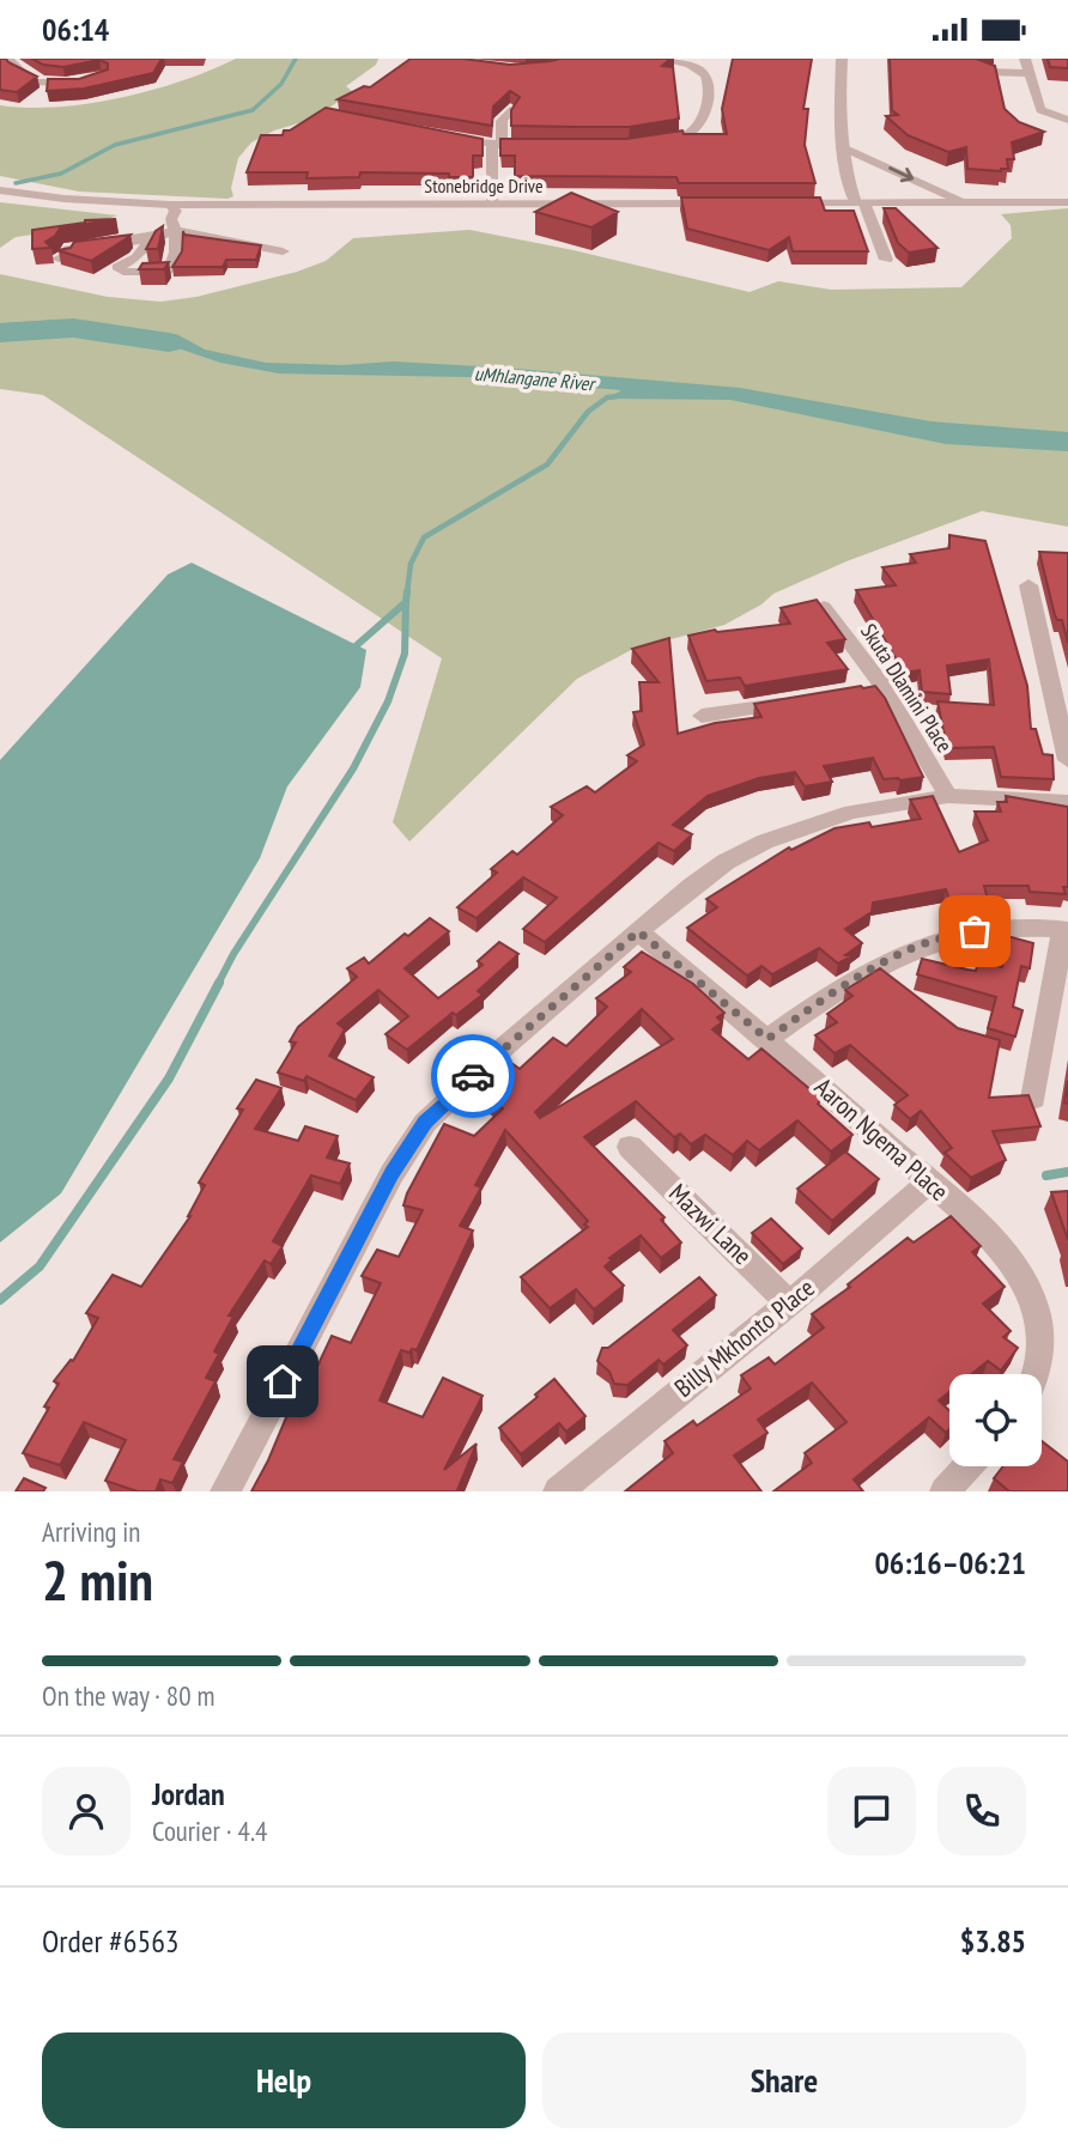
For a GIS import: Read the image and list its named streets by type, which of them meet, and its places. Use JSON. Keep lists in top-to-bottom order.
{
  "streets": {
    "street": [
      "Stonebridge Drive",
      "Skuta Dlamini Place",
      "Aaron Ngema Place",
      "Mazwi Lane",
      "Billy Mkhonto Place"
    ]
  },
  "crossings": [
    ["Aaron Ngema Place", "Billy Mkhonto Place"],
    ["Mazwi Lane", "Billy Mkhonto Place"]
  ],
  "water": ["uMhlangane River"],
  "page": {
    "status": "06:14",
    "heading": ["2 min", "Arriving in", "06:16–06:21"],
    "panel": [
      "Jordan",
      "Courier · 4.4",
      "Order #6563",
      "$3.85"
    ],
    "bar": "On the way · 80 m",
    "buttons": ["Help", "Share"]
  }
}
